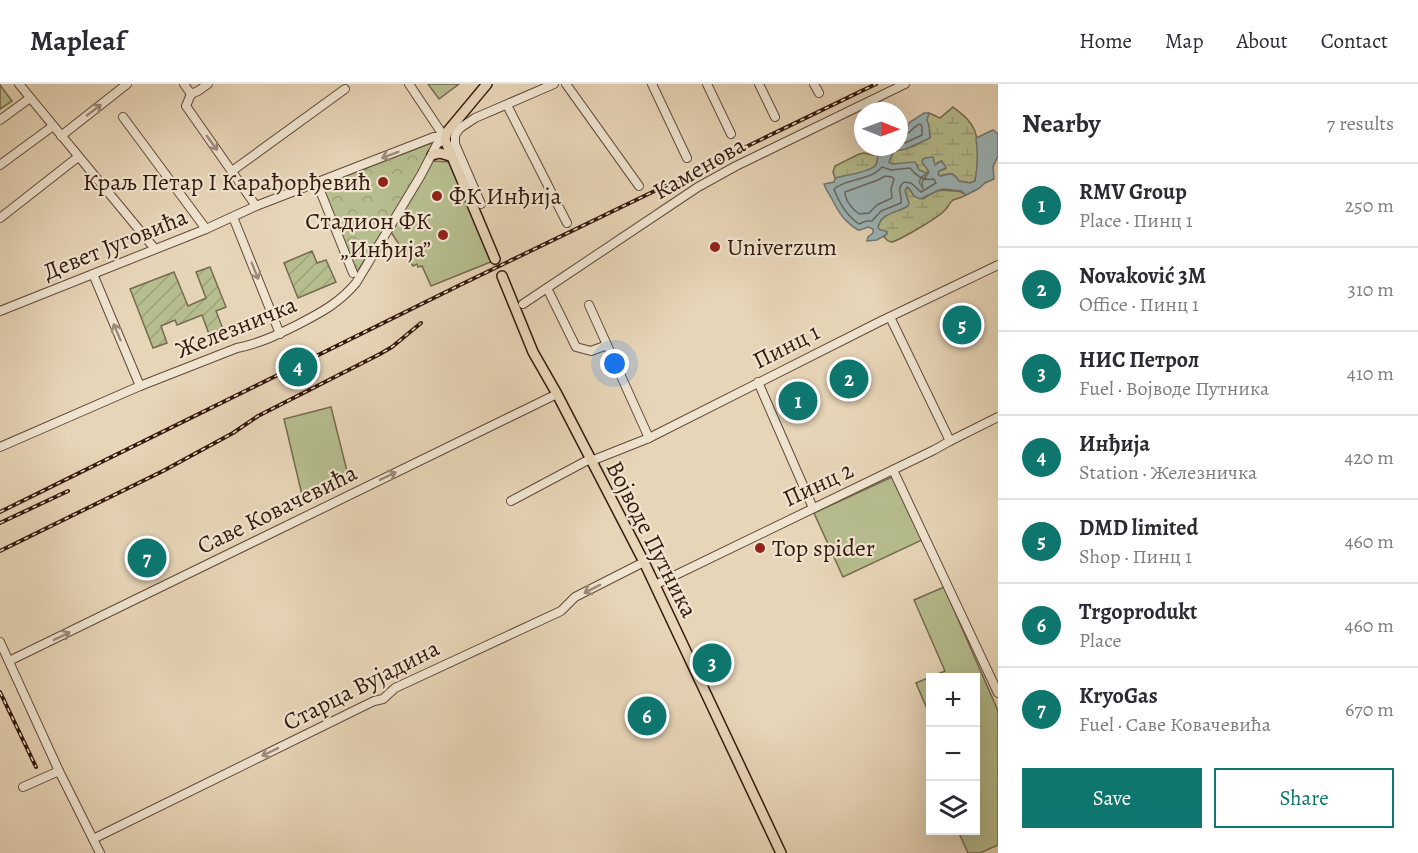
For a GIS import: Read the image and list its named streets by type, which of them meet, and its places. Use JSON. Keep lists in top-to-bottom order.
{
  "streets": {
    "main road": ["Железничка", "Војводе Путника"],
    "street": [
      "Каменова",
      "Девет Југовића",
      "Пинц 1",
      "Пинц 2",
      "Саве Ковачевића",
      "Старца Вујадина"
    ]
  },
  "crossings": [
    ["Девет Југовића", "Железничка"],
    ["Пинц 1", "Војводе Путника"],
    ["Пинц 2", "Војводе Путника"],
    ["Саве Ковачевића", "Војводе Путника"],
    ["Војводе Путника", "Старца Вујадина"]
  ],
  "one_way": ["Саве Ковачевића", "Старца Вујадина"],
  "places": [
    "Краљ Петар I Карађорђевић",
    "ФК Инђија",
    "Стадион ФК „Инђија”",
    "Univerzum",
    "Top spider"
  ],
  "north": "right",
  "page": {
    "header": "Mapleaf",
    "nav": [
      "Home",
      "Map",
      "About",
      "Contact"
    ],
    "heading": ["Nearby", "7 results"],
    "list": [
      {
        "mark": "1",
        "name": "RMV Group",
        "note": "Place · Пинц 1",
        "value": "250 m"
      },
      {
        "mark": "2",
        "name": "Novaković 3M",
        "note": "Office · Пинц 1",
        "value": "310 m"
      },
      {
        "mark": "3",
        "name": "НИС Петрол",
        "note": "Fuel · Војводе Путника",
        "value": "410 m"
      },
      {
        "mark": "4",
        "name": "Инђија",
        "note": "Station · Железничка",
        "value": "420 m"
      },
      {
        "mark": "5",
        "name": "DMD limited",
        "note": "Shop · Пинц 1",
        "value": "460 m"
      },
      {
        "mark": "6",
        "name": "Trgoprodukt",
        "note": "Place",
        "value": "460 m"
      },
      {
        "mark": "7",
        "name": "KryoGas",
        "note": "Fuel · Саве Ковачевића",
        "value": "670 m"
      }
    ],
    "pins": [
      "5",
      "4",
      "2",
      "1",
      "7",
      "3",
      "6"
    ],
    "map_buttons": ["+", "−"],
    "buttons": ["Save", "Share"]
  }
}
